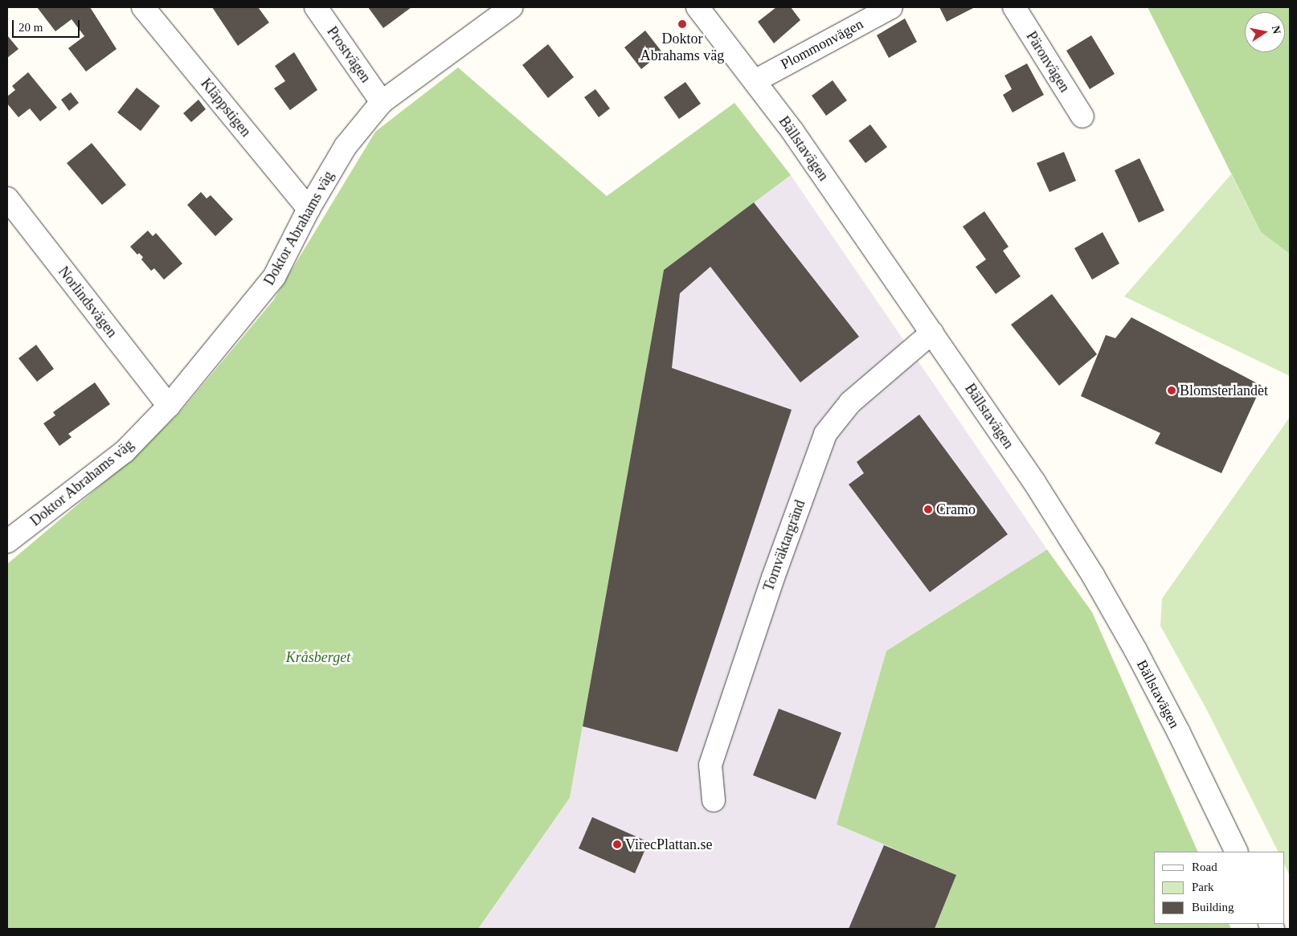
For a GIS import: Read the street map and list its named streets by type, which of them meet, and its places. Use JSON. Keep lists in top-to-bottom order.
{
  "streets": {
    "street": [
      "Plommonvägen",
      "Prostvägen",
      "Päronvägen",
      "Kläppstigen",
      "Bällstavägen",
      "Doktor Abrahams väg",
      "Norlindsvägen",
      "Tornväktargränd"
    ]
  },
  "crossings": [
    ["Plommonvägen", "Bällstavägen"],
    ["Prostvägen", "Doktor Abrahams väg"],
    ["Kläppstigen", "Doktor Abrahams väg"],
    ["Bällstavägen", "Tornväktargränd"],
    ["Doktor Abrahams väg", "Norlindsvägen"]
  ],
  "parks": ["Kråsberget"],
  "places": [
    "Doktor Abrahams väg",
    "Blomsterlandet",
    "Cramo",
    "VirecPlattan.se"
  ],
  "legend": ["Road", "Park", "Building"],
  "scale_bar": "20 m",
  "north": "right"
}
